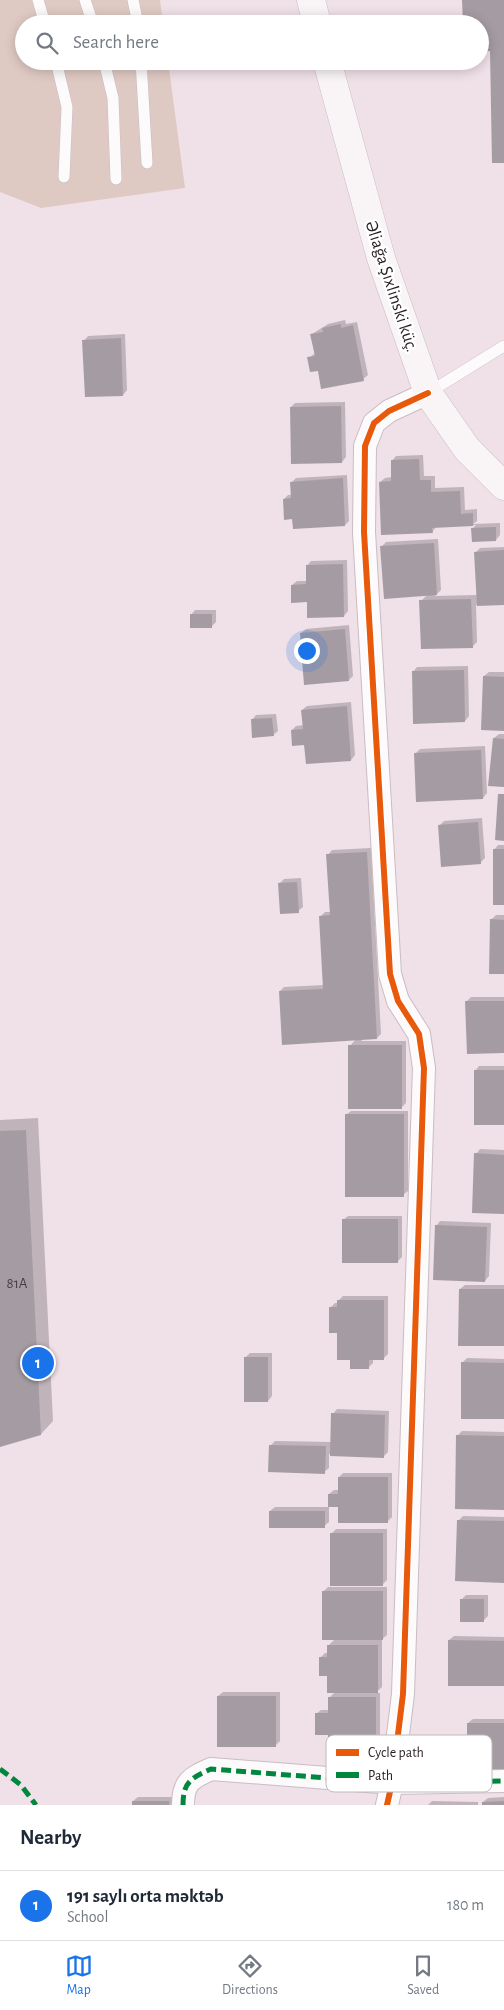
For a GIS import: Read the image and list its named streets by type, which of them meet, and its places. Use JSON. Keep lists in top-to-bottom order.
{
  "streets": {
    "main road": ["Əliağa Şıxlinski küç."]
  },
  "house_numbers": ["81A"],
  "legend": ["Cycle path", "Path"],
  "page": {
    "search": "Search here",
    "pins": "1",
    "heading": "Nearby",
    "list": [
      {
        "mark": "1",
        "name": "191 saylı orta məktəb",
        "note": "School",
        "value": "180 m"
      }
    ],
    "nav": ["Map", "Directions", "Saved"]
  }
}
